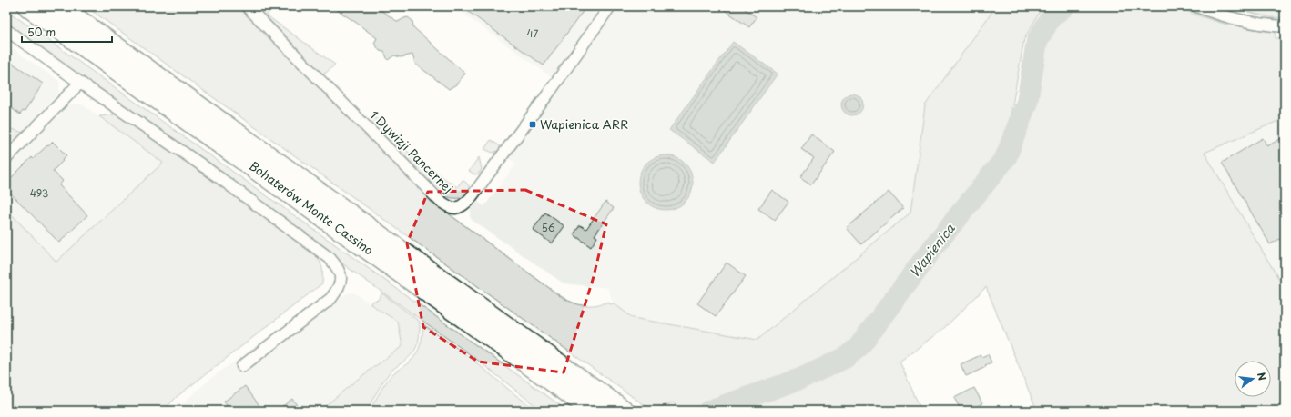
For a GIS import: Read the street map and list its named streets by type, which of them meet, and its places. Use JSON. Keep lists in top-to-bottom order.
{
  "streets": {
    "highway": ["Bohaterów Monte Cassino"],
    "street": ["1 Dywizji Pancernej"]
  },
  "water": ["Wapienica"],
  "places": {
    "transit": ["Wapienica ARR"]
  },
  "house_numbers": ["47", "493", "56"],
  "scale_bar": "50 m",
  "north": "right"
}
